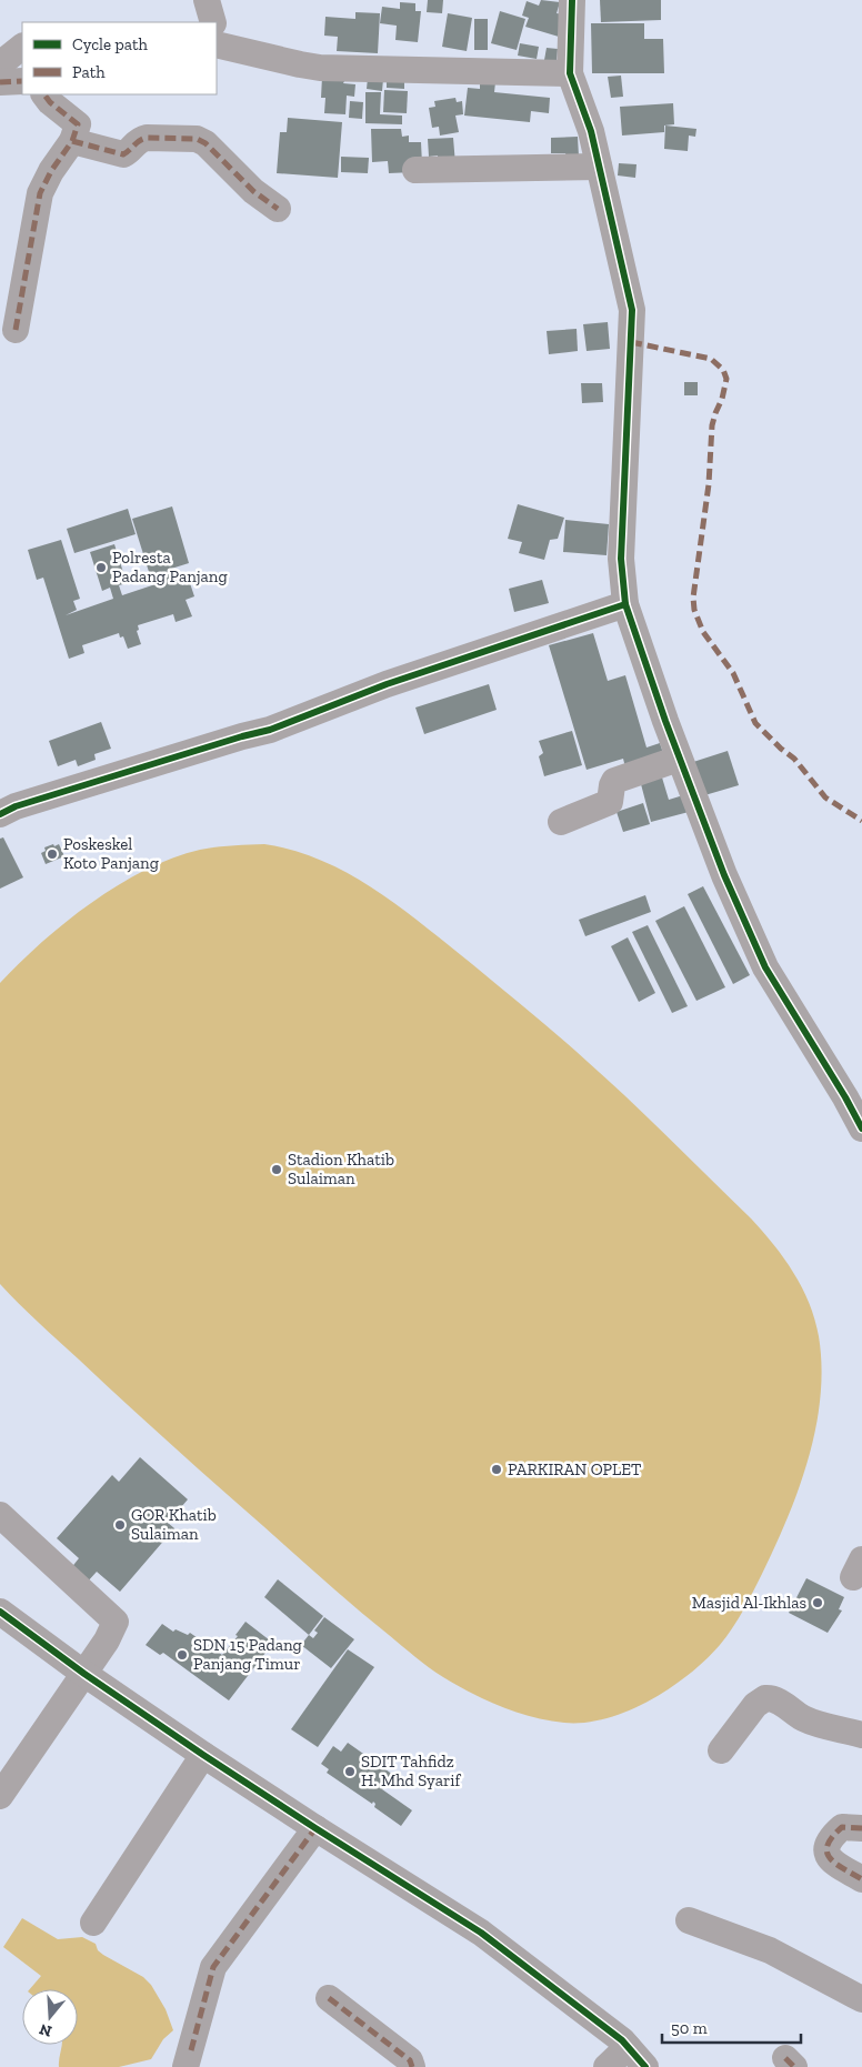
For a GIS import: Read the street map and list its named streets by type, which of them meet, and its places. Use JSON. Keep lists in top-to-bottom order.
{
  "places": [
    "Polresta Padang Panjang",
    "Poskeskel Koto Panjang",
    "Stadion Khatib Sulaiman",
    "PARKIRAN OPLET",
    "GOR Khatib Sulaiman",
    "Masjid Al-Ikhlas",
    "SDN 15 Padang Panjang Timur",
    "SDIT Tahfidz H. Mhd Syarif"
  ],
  "legend": ["Cycle path", "Path"],
  "scale_bar": "50 m",
  "north": "bottom"
}
